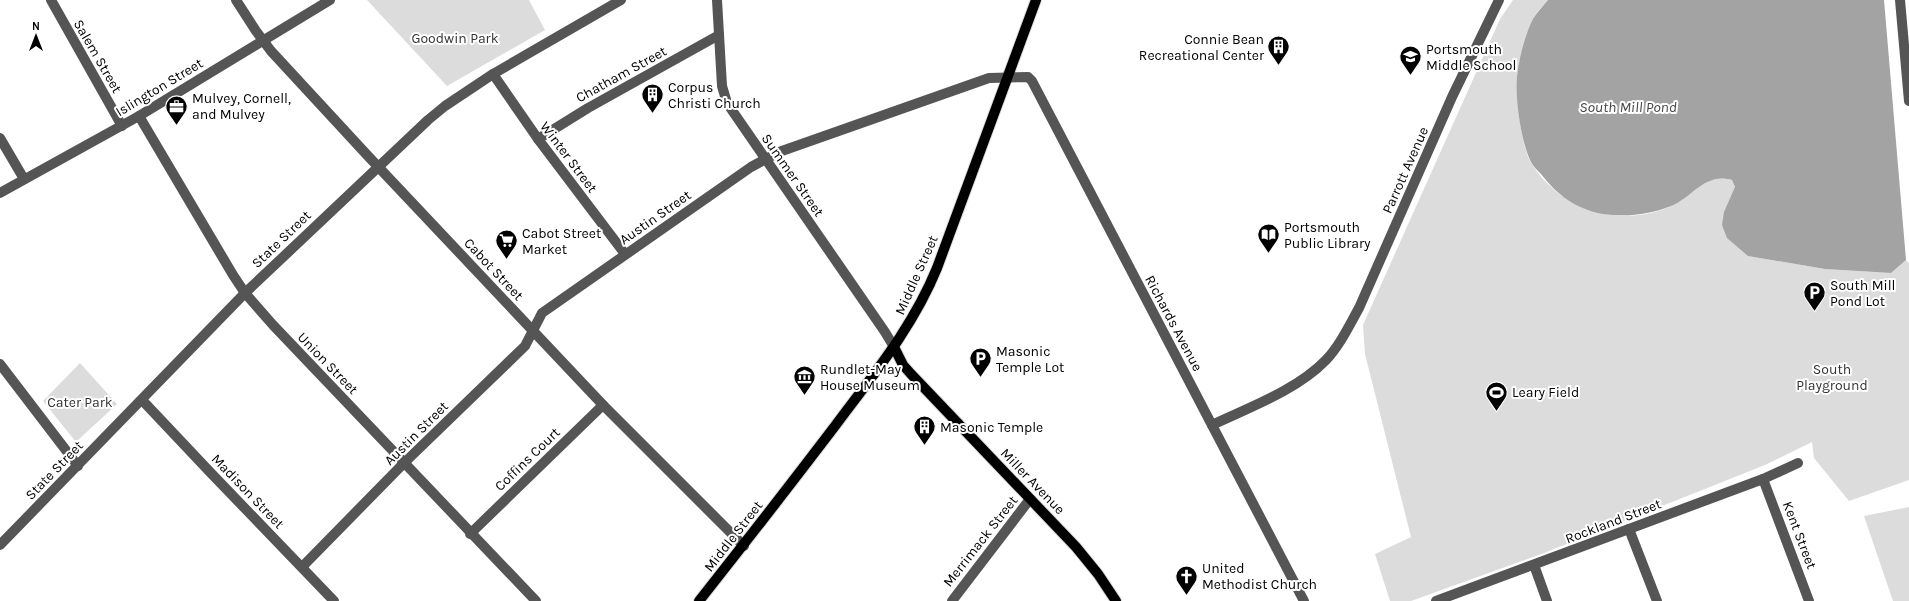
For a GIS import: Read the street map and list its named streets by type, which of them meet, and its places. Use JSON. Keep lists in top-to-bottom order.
{
  "streets": {
    "main road": ["Middle Street", "Miller Avenue"],
    "street": [
      "Salem Street",
      "Chatham Street",
      "Islington Street",
      "Winter Street",
      "Parrott Avenue",
      "Summer Street",
      "Austin Street",
      "State Street",
      "Cabot Street",
      "Richards Avenue",
      "Union Street",
      "Coffins Court",
      "Madison Street",
      "Rockland Street",
      "Kent Street",
      "Merrimack Street"
    ]
  },
  "crossings": [
    ["Salem Street", "Islington Street"],
    ["Chatham Street", "Winter Street"],
    ["Chatham Street", "Summer Street"],
    ["Islington Street", "Cabot Street"],
    ["Islington Street", "Union Street"],
    ["Winter Street", "Austin Street"],
    ["Winter Street", "State Street"],
    ["Parrott Avenue", "Richards Avenue"],
    ["Summer Street", "Austin Street"],
    ["Summer Street", "Middle Street"],
    ["Summer Street", "Miller Avenue"],
    ["Austin Street", "Cabot Street"],
    ["Austin Street", "Middle Street"],
    ["Austin Street", "Richards Avenue"],
    ["Austin Street", "Union Street"],
    ["Austin Street", "Madison Street"],
    ["State Street", "Cabot Street"],
    ["State Street", "Union Street"],
    ["State Street", "Madison Street"],
    ["Cabot Street", "Middle Street"],
    ["Cabot Street", "Coffins Court"],
    ["Middle Street", "Richards Avenue"],
    ["Middle Street", "Miller Avenue"],
    ["Union Street", "Coffins Court"],
    ["Miller Avenue", "Merrimack Street"],
    ["Rockland Street", "Kent Street"]
  ],
  "water": ["South Mill Pond"],
  "parks": ["Goodwin Park", "South Playground", "Cater Park"],
  "places": {
    "building": ["Connie Bean Recreational Center", "Corpus Christi Church", "Masonic Temple"],
    "school or university": ["Portsmouth Middle School"],
    "office": ["Mulvey, Cornell, and Mulvey"],
    "library": ["Portsmouth Public Library"],
    "supermarket": ["Cabot Street Market"],
    "parking": ["South Mill Pond Lot", "Masonic Temple Lot"],
    "museum": ["Rundlet-May House Museum"],
    "sports": ["Leary Field"],
    "church": ["United Methodist Church"]
  },
  "north": "top"
}
